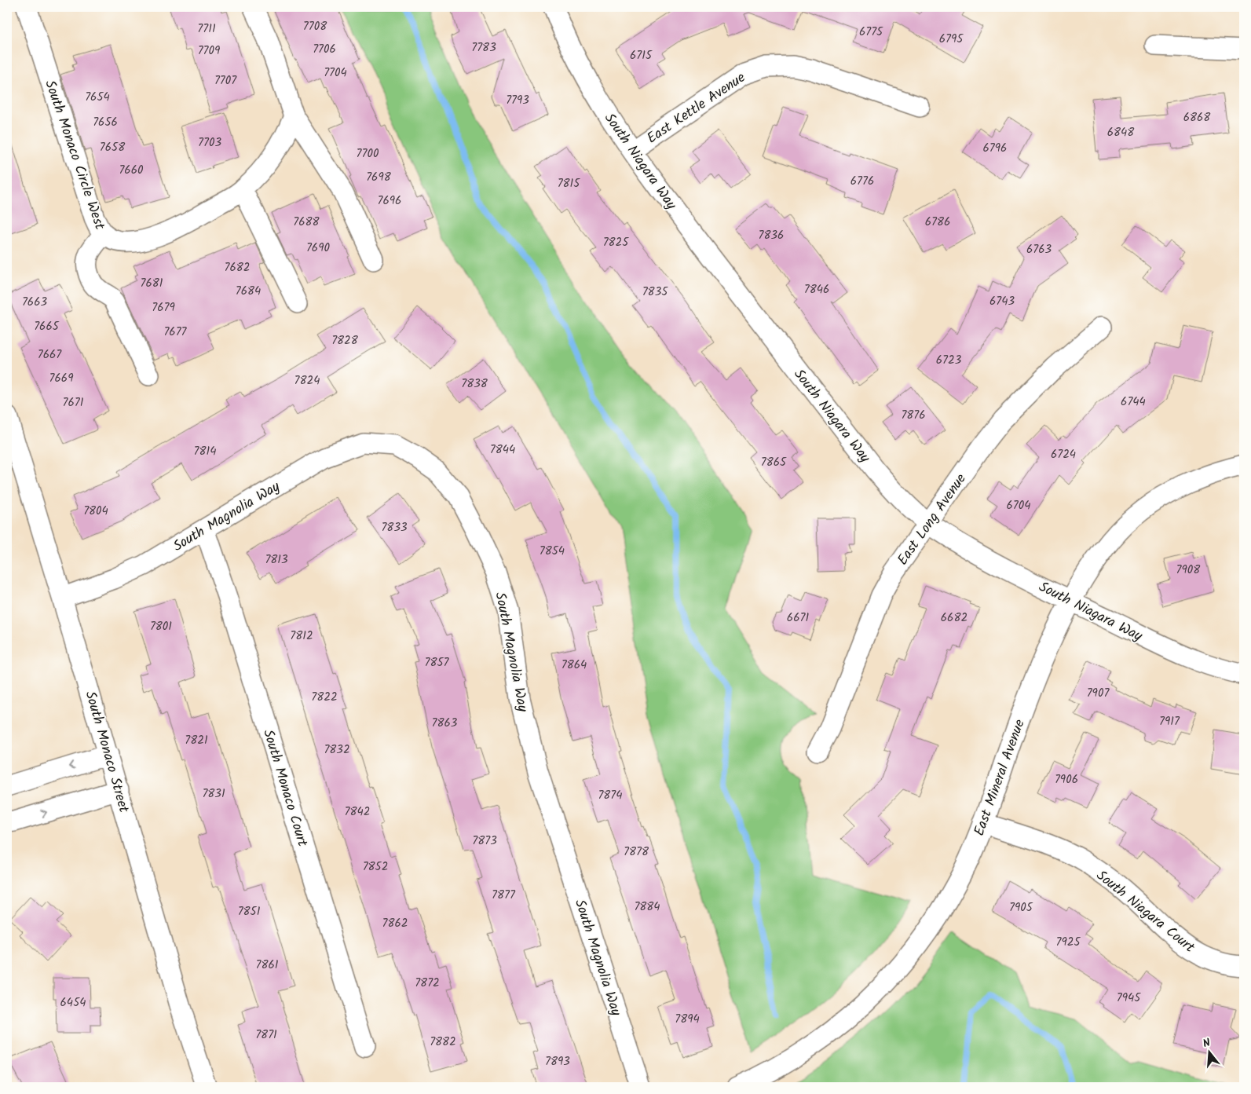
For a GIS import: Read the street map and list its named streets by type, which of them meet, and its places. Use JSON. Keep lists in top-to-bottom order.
{
  "streets": {
    "street": [
      "East Kettle Avenue",
      "South Monaco Circle West",
      "South Niagara Way",
      "South Magnolia Way",
      "East Long Avenue",
      "South Monaco Street",
      "East Mineral Avenue",
      "South Monaco Court",
      "South Niagara Court"
    ]
  },
  "crossings": [
    ["East Kettle Avenue", "South Niagara Way"],
    ["South Niagara Way", "East Long Avenue"],
    ["South Niagara Way", "East Mineral Avenue"],
    ["South Magnolia Way", "South Monaco Street"],
    ["South Magnolia Way", "South Monaco Court"],
    ["East Mineral Avenue", "South Niagara Court"]
  ],
  "house_numbers": [
    "7708",
    "7711",
    "6775",
    "6795",
    "7783",
    "7706",
    "7709",
    "6715",
    "7704",
    "7707",
    "7654",
    "7793",
    "6868",
    "7656",
    "6848",
    "7703",
    "7658",
    "6796",
    "7700",
    "7660",
    "7698",
    "6776",
    "7815",
    "7696",
    "7688",
    "6786",
    "7836",
    "7825",
    "7690",
    "6763",
    "7682",
    "7681",
    "7846",
    "7684",
    "7835",
    "6743",
    "7663",
    "7679",
    "7665",
    "7677",
    "7828",
    "7667",
    "6723",
    "7669",
    "7824",
    "7838",
    "6744",
    "7671",
    "7876",
    "7844",
    "7814",
    "6724",
    "7865",
    "6704",
    "7804",
    "7833",
    "7854",
    "7813",
    "7908",
    "6671",
    "6682",
    "7801",
    "7812",
    "7857",
    "7864",
    "7907",
    "7822",
    "7917",
    "7863",
    "7821",
    "7832",
    "7906",
    "7831",
    "7874",
    "7842",
    "7873",
    "7878",
    "7852",
    "7877",
    "7884",
    "7905",
    "7851",
    "7862",
    "7925",
    "7861",
    "7872",
    "7945",
    "6454",
    "7894",
    "7871",
    "7882",
    "7893"
  ],
  "north": "top"
}
